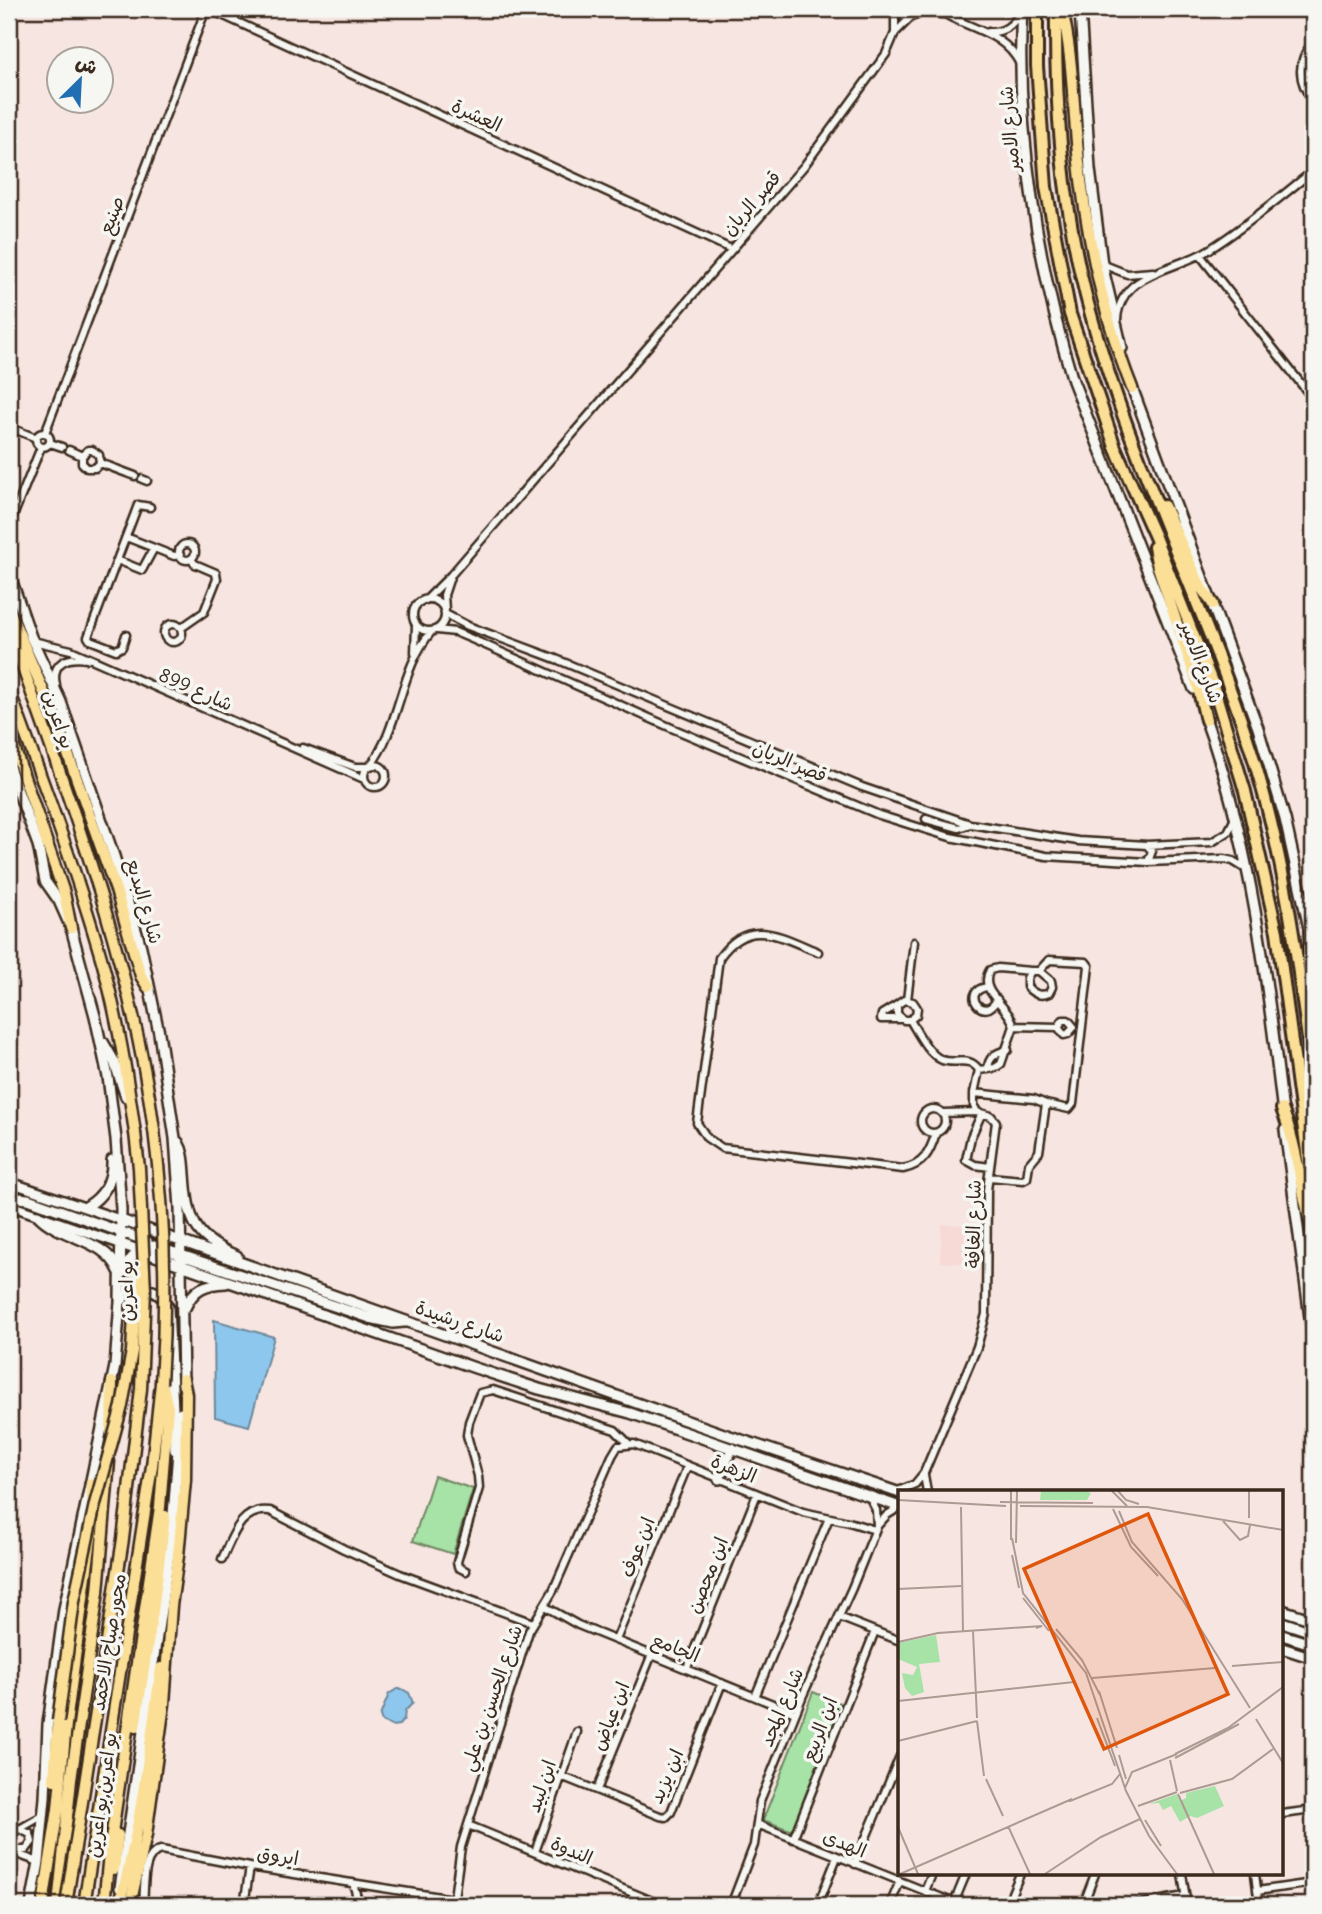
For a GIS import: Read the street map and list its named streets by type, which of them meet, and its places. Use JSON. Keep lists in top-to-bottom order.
{
  "streets": {
    "highway": [
      "شارع الامير",
      "بو اعرين",
      "محور صباح الاحمد",
      "بو اعرين,بو اعرين"
    ],
    "main road": ["شارع البديع", "شارع رشيدة"],
    "street": [
      "العشرة",
      "قصر الريان",
      "صنيع",
      "شارع 899",
      "شارع الغافة",
      "الزهرة",
      "ابن عوف",
      "ابن محصن",
      "الجامع",
      "شارع الحسن بن علي",
      "شارع المجد",
      "ابن عياض",
      "ابن الربيع",
      "ابن يزيد",
      "ابن لبيد",
      "الهدى",
      "الندوة",
      "ابروق"
    ]
  },
  "crossings": [
    ["العشرة", "قصر الريان"],
    ["العشرة", "صنيع"],
    ["شارع الامير", "قصر الريان"],
    ["شارع 899", "شارع البديع"],
    ["بو اعرين", "شارع رشيدة"],
    ["بو اعرين", "محور صباح الاحمد"],
    ["بو اعرين", "بو اعرين,بو اعرين"],
    ["شارع البديع", "شارع رشيدة"],
    ["الزهرة", "ابن عوف"],
    ["الزهرة", "ابن محصن"],
    ["الزهرة", "شارع الحسن بن علي"],
    ["الزهرة", "شارع المجد"],
    ["ابن عوف", "الجامع"],
    ["ابن محصن", "الجامع"],
    ["الجامع", "شارع الحسن بن علي"],
    ["الجامع", "شارع المجد"],
    ["الجامع", "ابن عياض"],
    ["الجامع", "ابن يزيد"],
    ["شارع الحسن بن علي", "الندوة"],
    ["شارع الحسن بن علي", "ابروق"],
    ["شارع المجد", "الهدى"],
    ["ابن عياض", "ابن يزيد"],
    ["ابن الربيع", "الهدى"],
    ["ابن يزيد", "ابن لبيد"],
    ["ابن لبيد", "الندوة"]
  ],
  "north": "top right"
}
